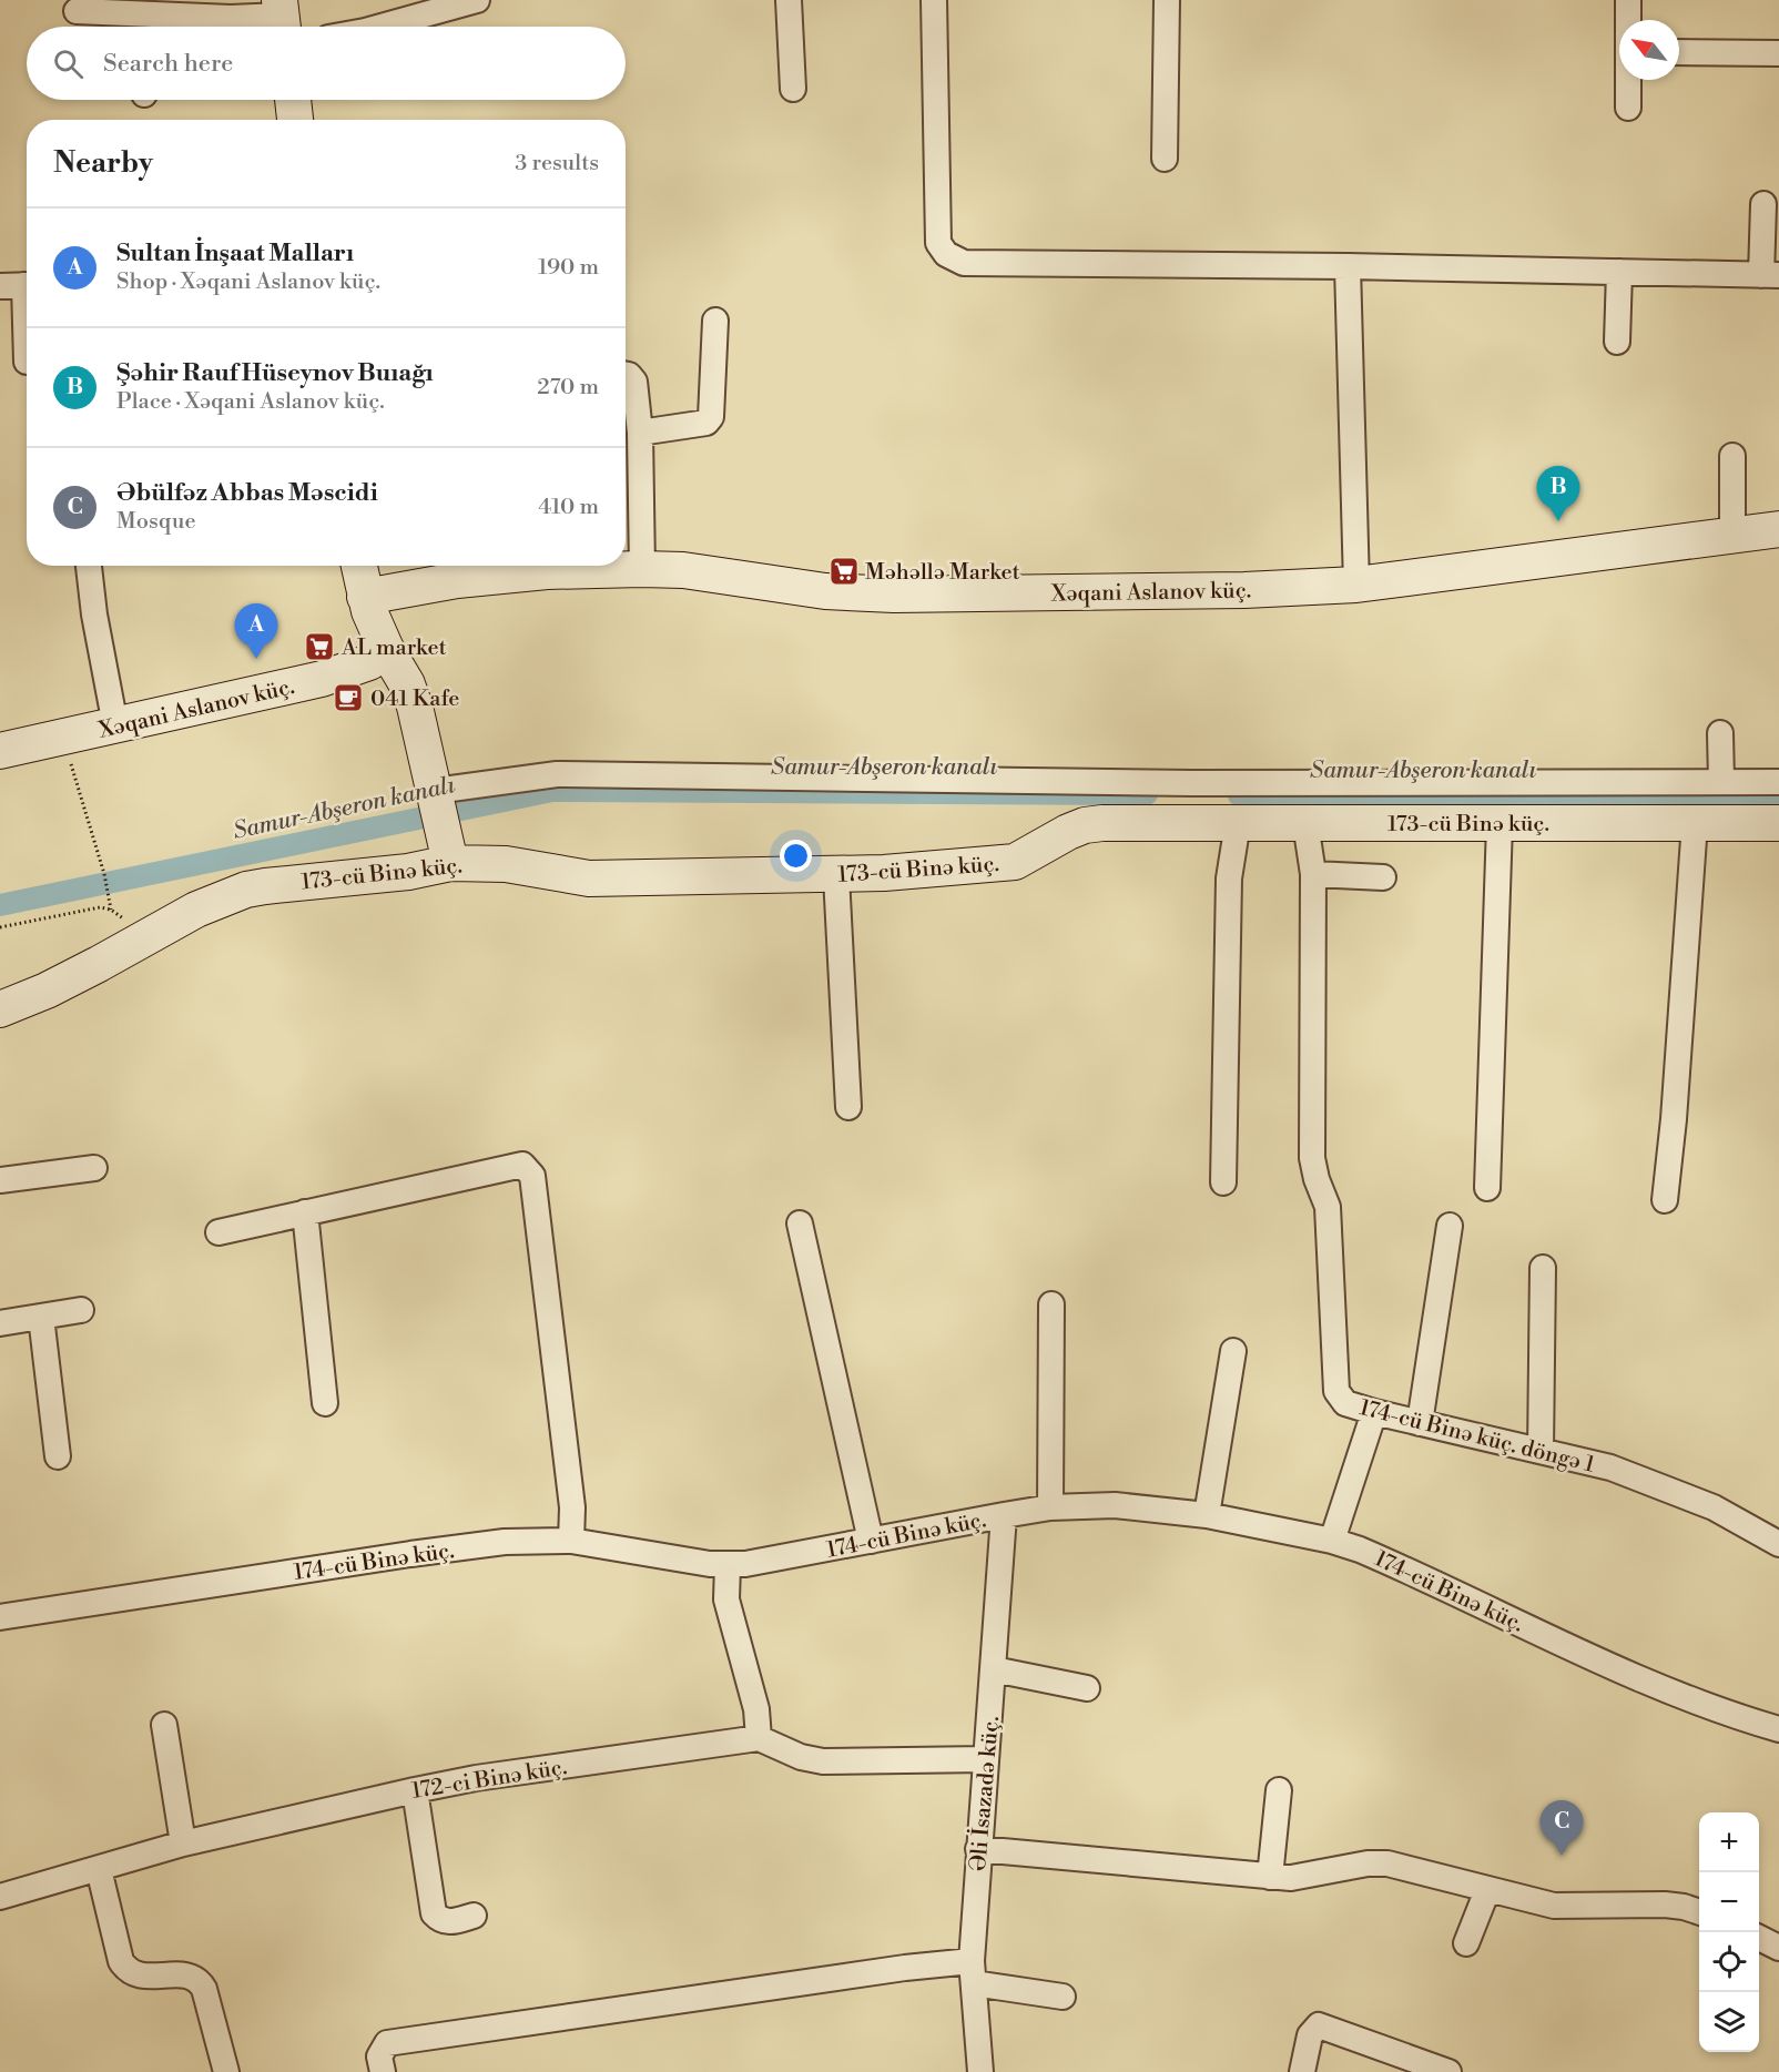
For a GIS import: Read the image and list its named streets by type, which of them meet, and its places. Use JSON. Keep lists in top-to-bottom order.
{
  "streets": {
    "street": [
      "Xəqani Aslanov küç.",
      "173-cü Binə küç.",
      "174-cü Binə küç. döngə 1",
      "174-cü Binə küç.",
      "172-ci Binə küç.",
      "Əli İsazadə küç."
    ]
  },
  "crossings": [
    ["173-cü Binə küç.", "174-cü Binə küç. döngə 1"],
    ["174-cü Binə küç.", "Əli İsazadə küç."]
  ],
  "water": ["Samur-Abşeron kanalı"],
  "places": {
    "supermarket": ["Məhəllə Market", "AL market"],
    "cafe": ["041 Kafe"]
  },
  "north": "top left",
  "page": {
    "search": "Search here",
    "heading": ["Nearby", "3 results"],
    "list": [
      {
        "mark": "A",
        "name": "Sultan İnşaat Malları",
        "note": "Shop · Xəqani Aslanov küç.",
        "value": "190 m"
      },
      {
        "mark": "B",
        "name": "Şəhir Rauf Hüseynov Buıağı",
        "note": "Place · Xəqani Aslanov küç.",
        "value": "270 m"
      },
      {
        "mark": "C",
        "name": "Əbülfəz Abbas Məscidi",
        "note": "Mosque",
        "value": "410 m"
      }
    ],
    "pins": ["B", "A", "C"],
    "map_buttons": ["+", "−"]
  }
}
